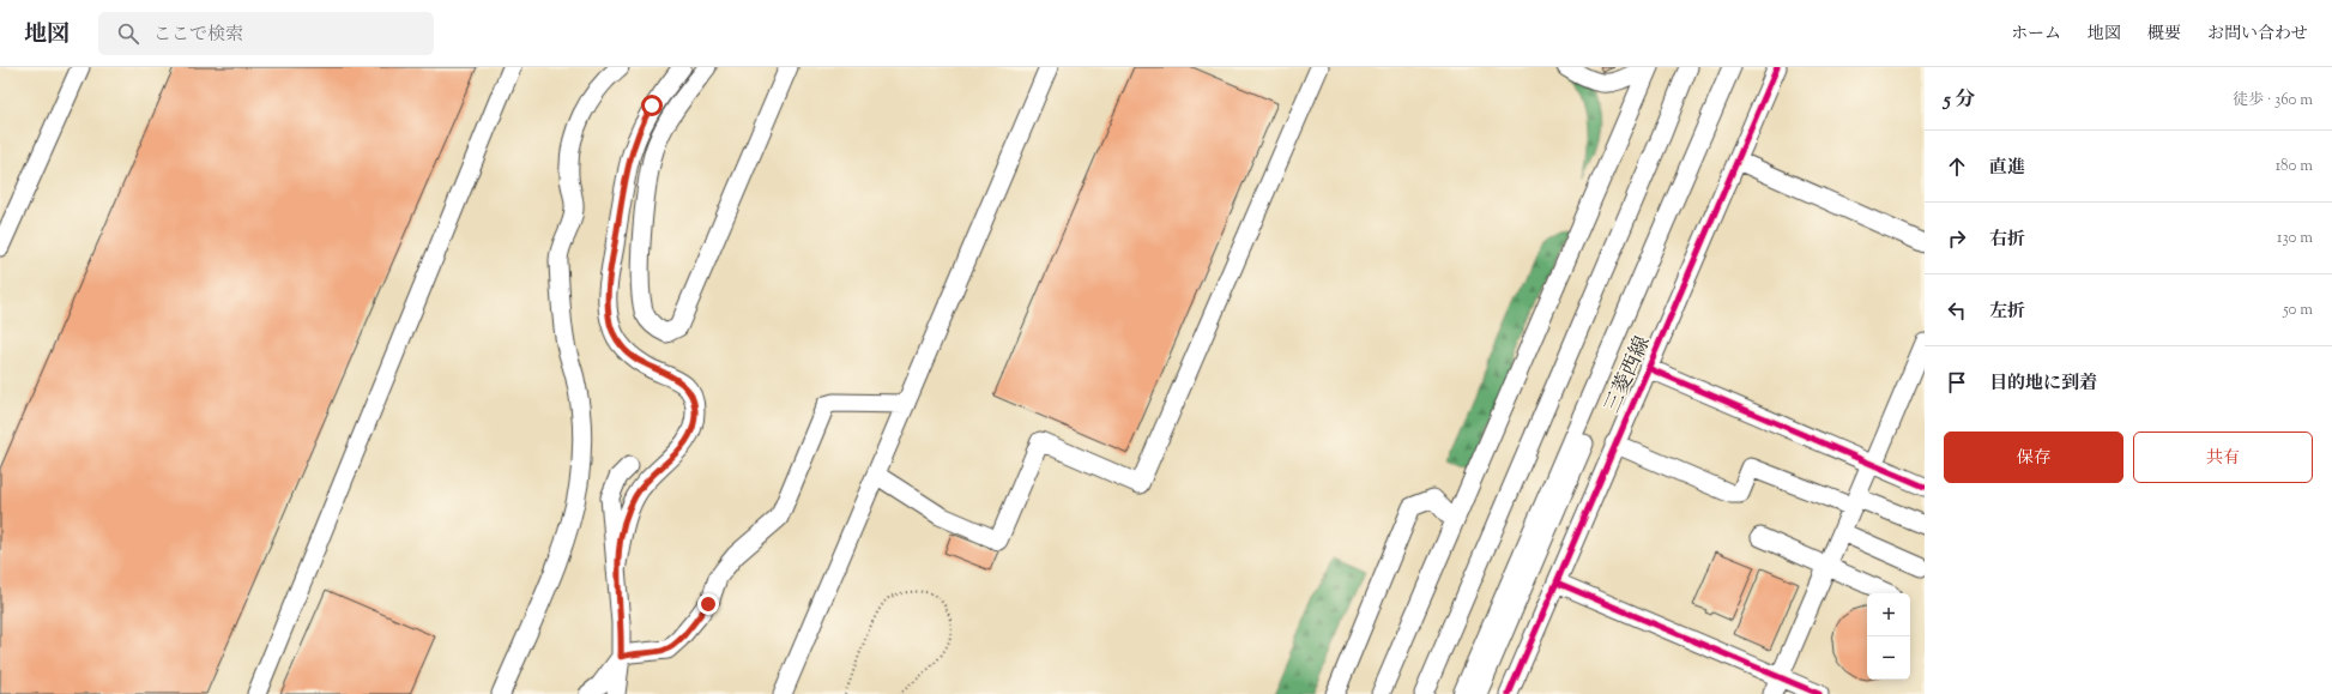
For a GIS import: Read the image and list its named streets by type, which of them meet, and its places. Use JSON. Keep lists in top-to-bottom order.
{
  "streets": {
    "street": ["三菱西線"]
  },
  "page": {
    "header": "地図",
    "search": "ここで検索",
    "nav": [
      "ホーム",
      "地図",
      "概要",
      "お問い合わせ"
    ],
    "heading": ["5 分", "徒歩 · 360 m"],
    "list": [
      ["直進", "180 m"],
      ["右折", "130 m"],
      ["左折", "50 m"],
      "目的地に到着"
    ],
    "buttons": ["保存", "共有"],
    "map_buttons": ["+", "−"]
  }
}
